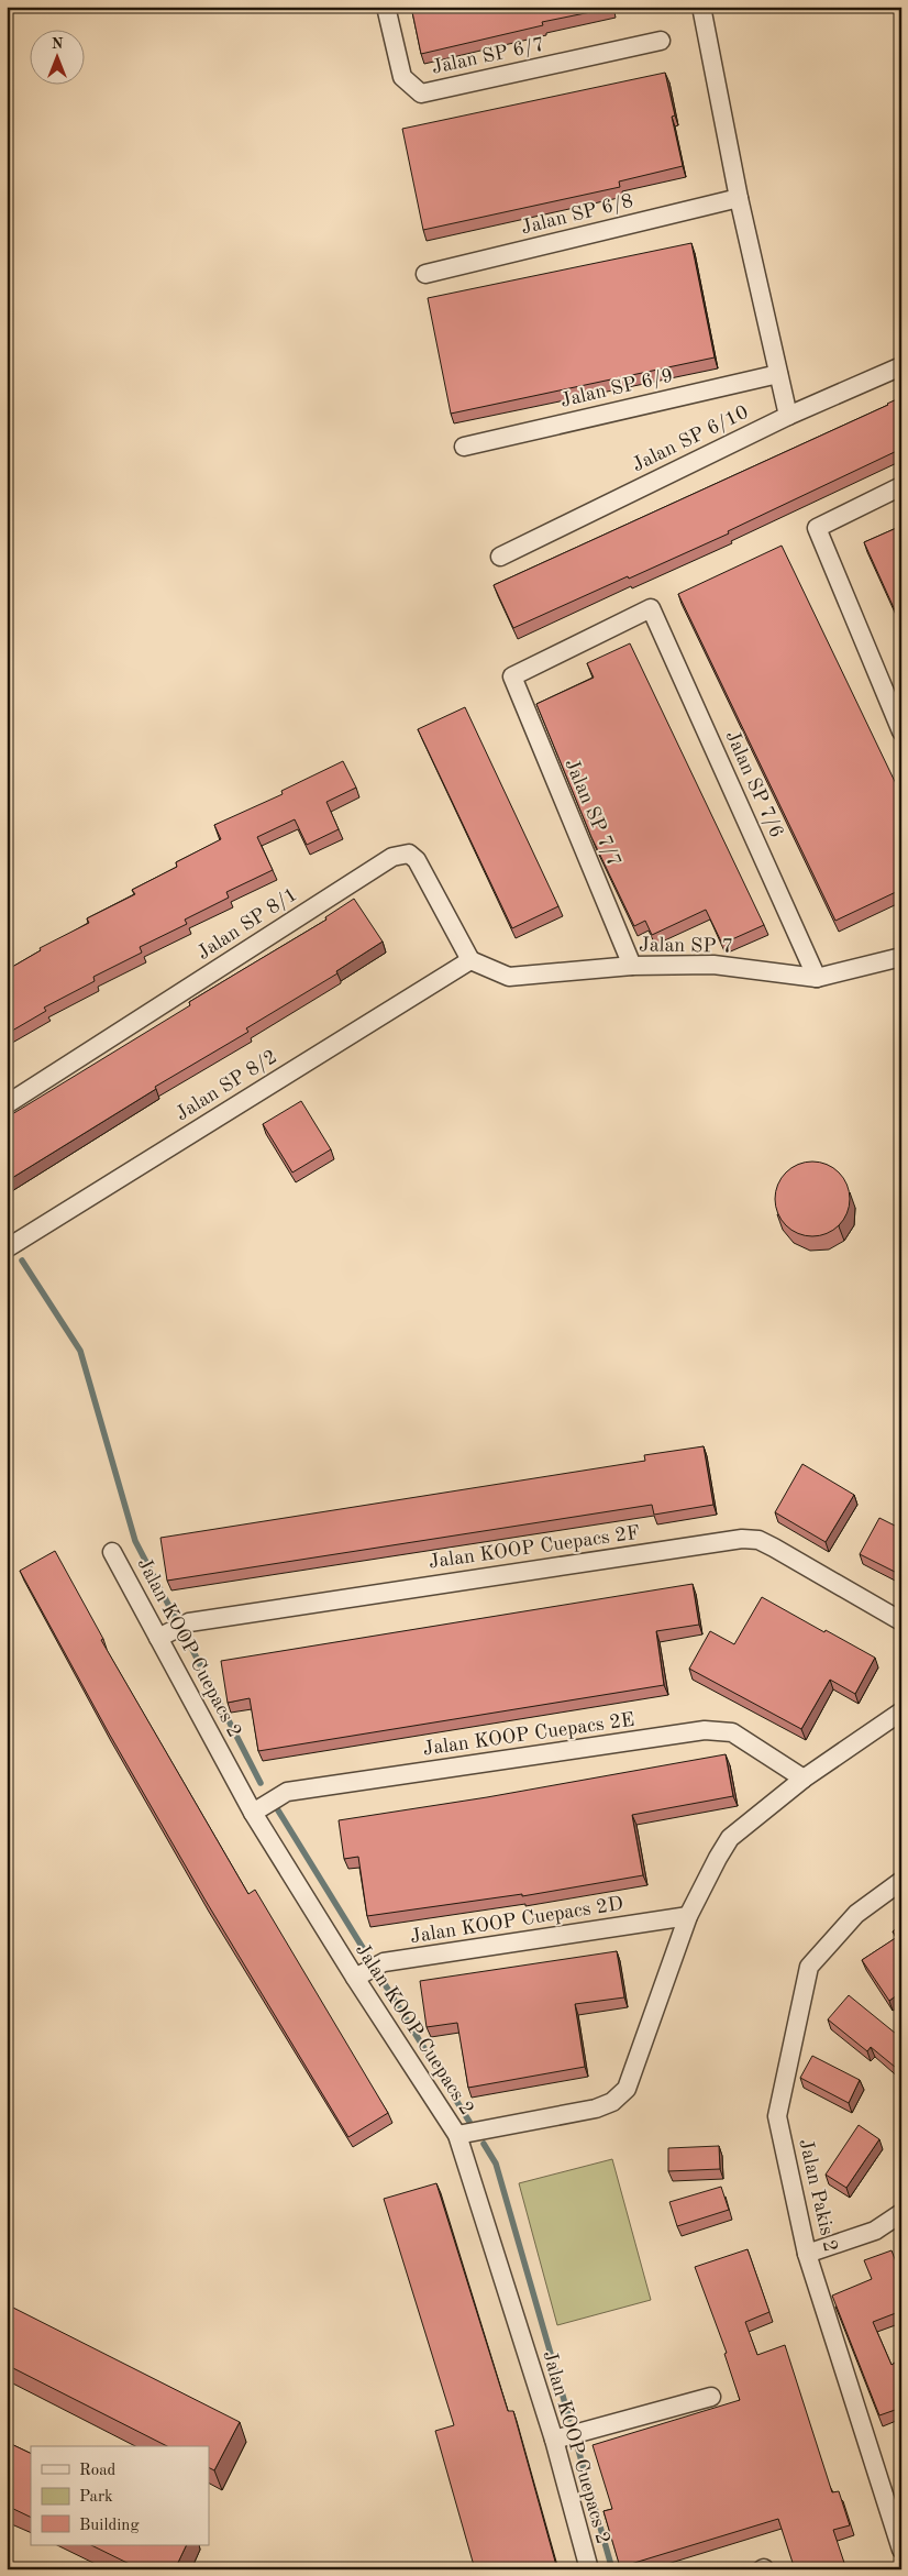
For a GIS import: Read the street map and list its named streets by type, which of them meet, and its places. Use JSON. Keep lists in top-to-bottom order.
{
  "streets": {
    "street": [
      "Jalan SP 6/7",
      "Jalan SP 6/8",
      "Jalan SP 6/9",
      "Jalan SP 6/10",
      "Jalan SP 7/6",
      "Jalan SP 7/7",
      "Jalan SP 8/1",
      "Jalan SP 7",
      "Jalan SP 8/2",
      "Jalan KOOP Cuepacs 2F",
      "Jalan KOOP Cuepacs 2",
      "Jalan KOOP Cuepacs 2E",
      "Jalan KOOP Cuepacs 2D",
      "Jalan Pakis 2"
    ]
  },
  "crossings": [
    ["Jalan SP 7/6", "Jalan SP 7/7"],
    ["Jalan SP 7/6", "Jalan SP 7"],
    ["Jalan SP 7/7", "Jalan SP 7"],
    ["Jalan SP 8/1", "Jalan SP 7"],
    ["Jalan SP 8/1", "Jalan SP 8/2"],
    ["Jalan SP 7", "Jalan SP 8/2"],
    ["Jalan KOOP Cuepacs 2F", "Jalan KOOP Cuepacs 2"],
    ["Jalan KOOP Cuepacs 2", "Jalan KOOP Cuepacs 2E"],
    ["Jalan KOOP Cuepacs 2", "Jalan KOOP Cuepacs 2D"]
  ],
  "legend": ["Road", "Park", "Building"],
  "north": "top"
}
